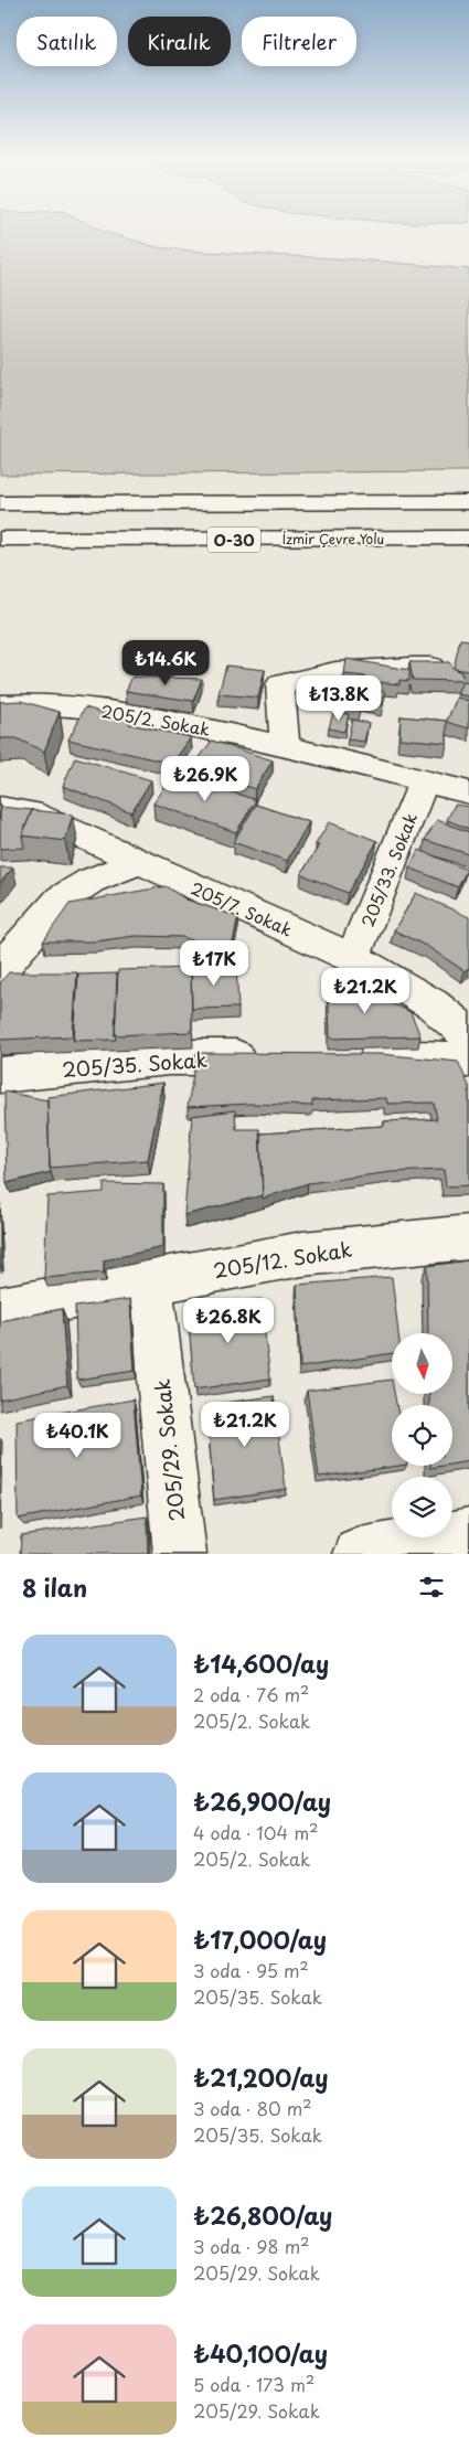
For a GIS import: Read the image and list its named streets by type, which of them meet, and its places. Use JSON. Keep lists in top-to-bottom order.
{
  "streets": {
    "main road": [
      "İzmir Çevre Yolu",
      "O-30",
      "205/2. Sokak",
      "205/33. Sokak",
      "205/7. Sokak",
      "205/35. Sokak",
      "205/12. Sokak",
      "205/29. Sokak"
    ]
  },
  "crossings": [
    ["205/2. Sokak", "205/33. Sokak"],
    ["205/33. Sokak", "205/7. Sokak"],
    ["205/12. Sokak", "205/29. Sokak"]
  ],
  "north": "bottom",
  "page": {
    "chip": ["Satılık", "Kiralık", "Filtreler"],
    "price": [
      "₺14.6K",
      "₺13.8K",
      "₺26.9K",
      "₺17K",
      "₺21.2K",
      "₺26.8K",
      "₺21.2K",
      "₺40.1K"
    ],
    "heading": "8 ilan",
    "list": [
      {
        "name": "₺14,600/ay",
        "note": "2 oda · 76 m² · 205/2. Sokak"
      },
      {
        "name": "₺26,900/ay",
        "note": "4 oda · 104 m² · 205/2. Sokak"
      },
      {
        "name": "₺17,000/ay",
        "note": "3 oda · 95 m² · 205/35. Sokak"
      },
      {
        "name": "₺21,200/ay",
        "note": "3 oda · 80 m² · 205/35. Sokak"
      },
      {
        "name": "₺26,800/ay",
        "note": "3 oda · 98 m² · 205/29. Sokak"
      },
      {
        "name": "₺40,100/ay",
        "note": "5 oda · 173 m² · 205/29. Sokak"
      }
    ]
  }
}
